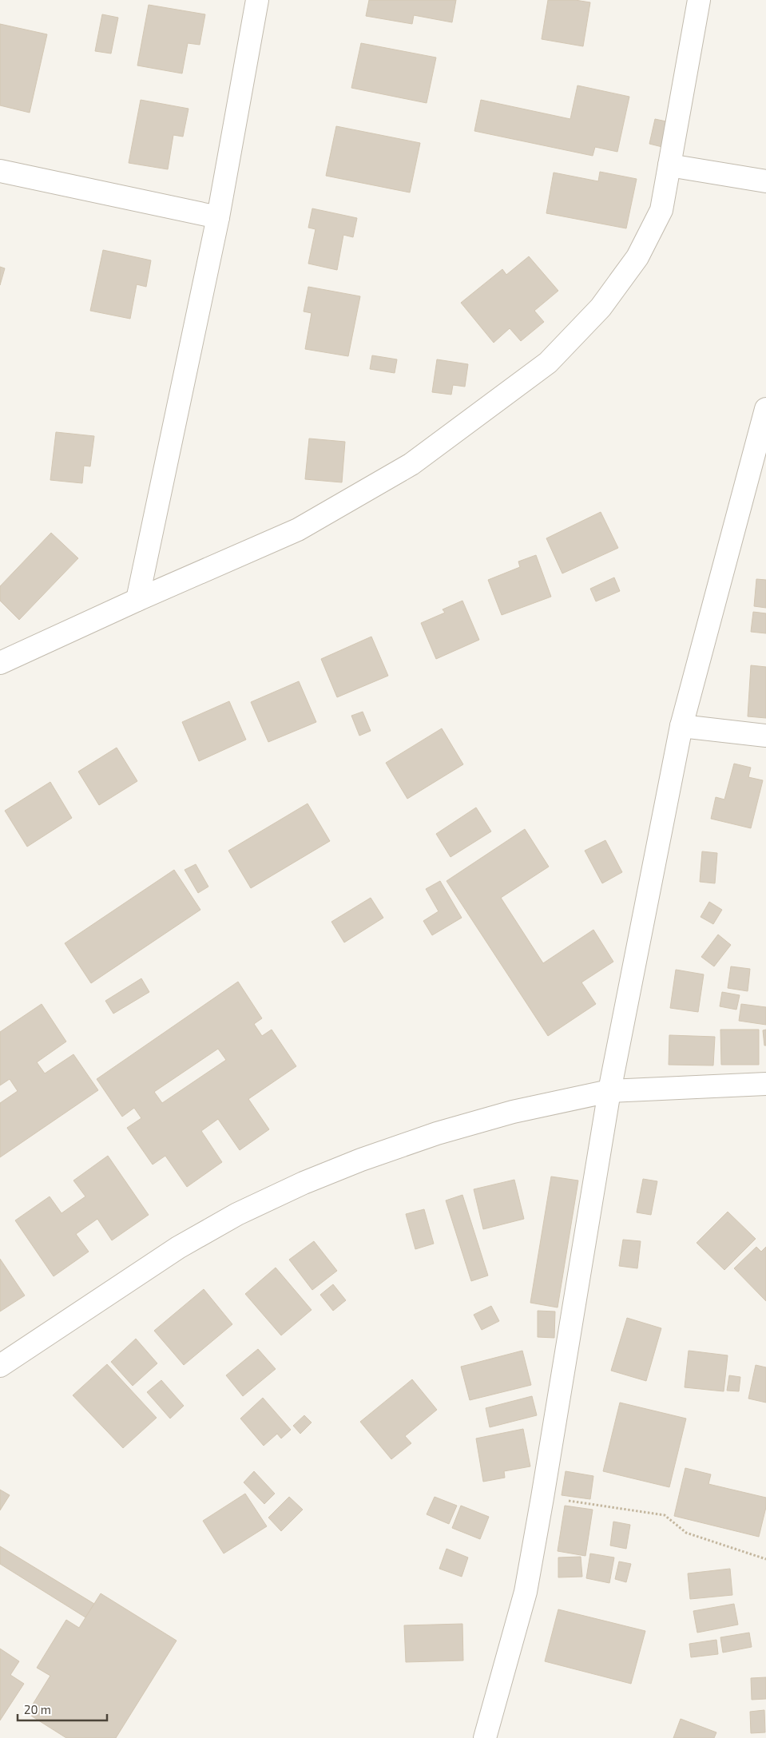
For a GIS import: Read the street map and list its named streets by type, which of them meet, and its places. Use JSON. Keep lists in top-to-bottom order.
{
  "scale_bar": "20 m"
}
